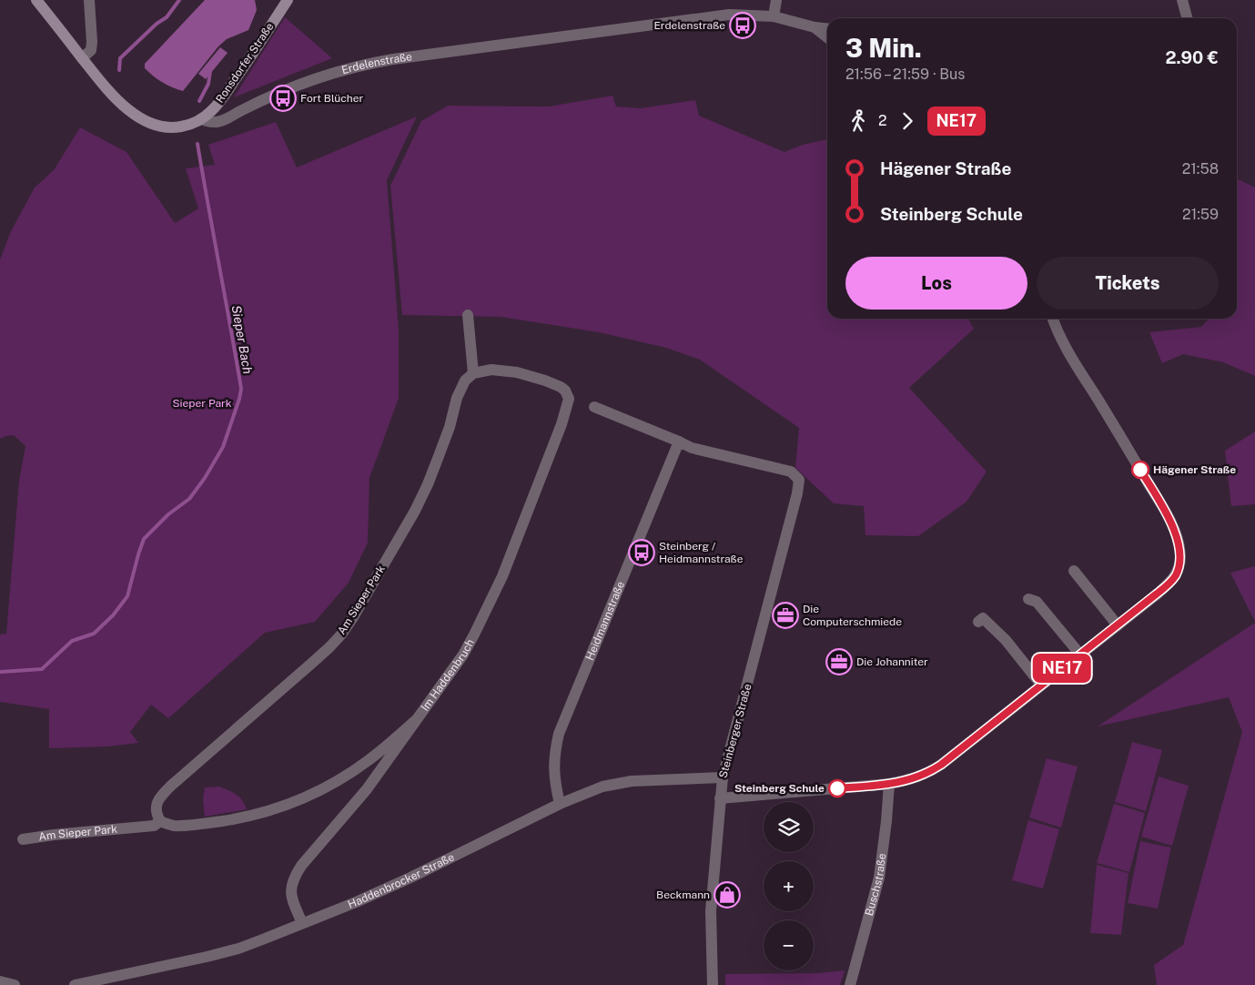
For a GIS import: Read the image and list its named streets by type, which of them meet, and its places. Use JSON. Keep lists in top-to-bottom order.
{
  "streets": {
    "main road": ["Ronsdorfer Straße"],
    "street": [
      "Erdelenstraße",
      "Am Sieper Park",
      "Heidmannstraße",
      "Im Haddenbruch",
      "Steinberger Straße",
      "Haddenbrocker Straße",
      "Buschstraße"
    ]
  },
  "crossings": [
    ["Ronsdorfer Straße", "Erdelenstraße"],
    ["Am Sieper Park", "Im Haddenbruch"],
    ["Heidmannstraße", "Steinberger Straße"],
    ["Heidmannstraße", "Haddenbrocker Straße"],
    ["Im Haddenbruch", "Haddenbrocker Straße"],
    ["Steinberger Straße", "Haddenbrocker Straße"]
  ],
  "water": ["Sieper Bach"],
  "parks": ["Sieper Park"],
  "places": {
    "bus stop": ["Erdelenstraße", "Fort Blücher", "Steinberg / Heidmannstraße"],
    "other": ["Hägener Straße", "Steinberg Schule"],
    "office": ["Die Computerschmiede", "Die Johanniter"],
    "shop": ["Beckmann"]
  },
  "lines": ["bus line NE17"],
  "page": {
    "on_map": "NE17",
    "heading": ["3 Min.", "21:56 – 21:59 · Bus", "2.90 €"],
    "legs": ["2", "NE17"],
    "list": [
      {
        "name": "Hägener Straße",
        "value": "21:58"
      },
      {
        "name": "Steinberg Schule",
        "value": "21:59"
      }
    ],
    "buttons": ["Los", "Tickets"],
    "map_buttons": ["+", "−"]
  }
}
